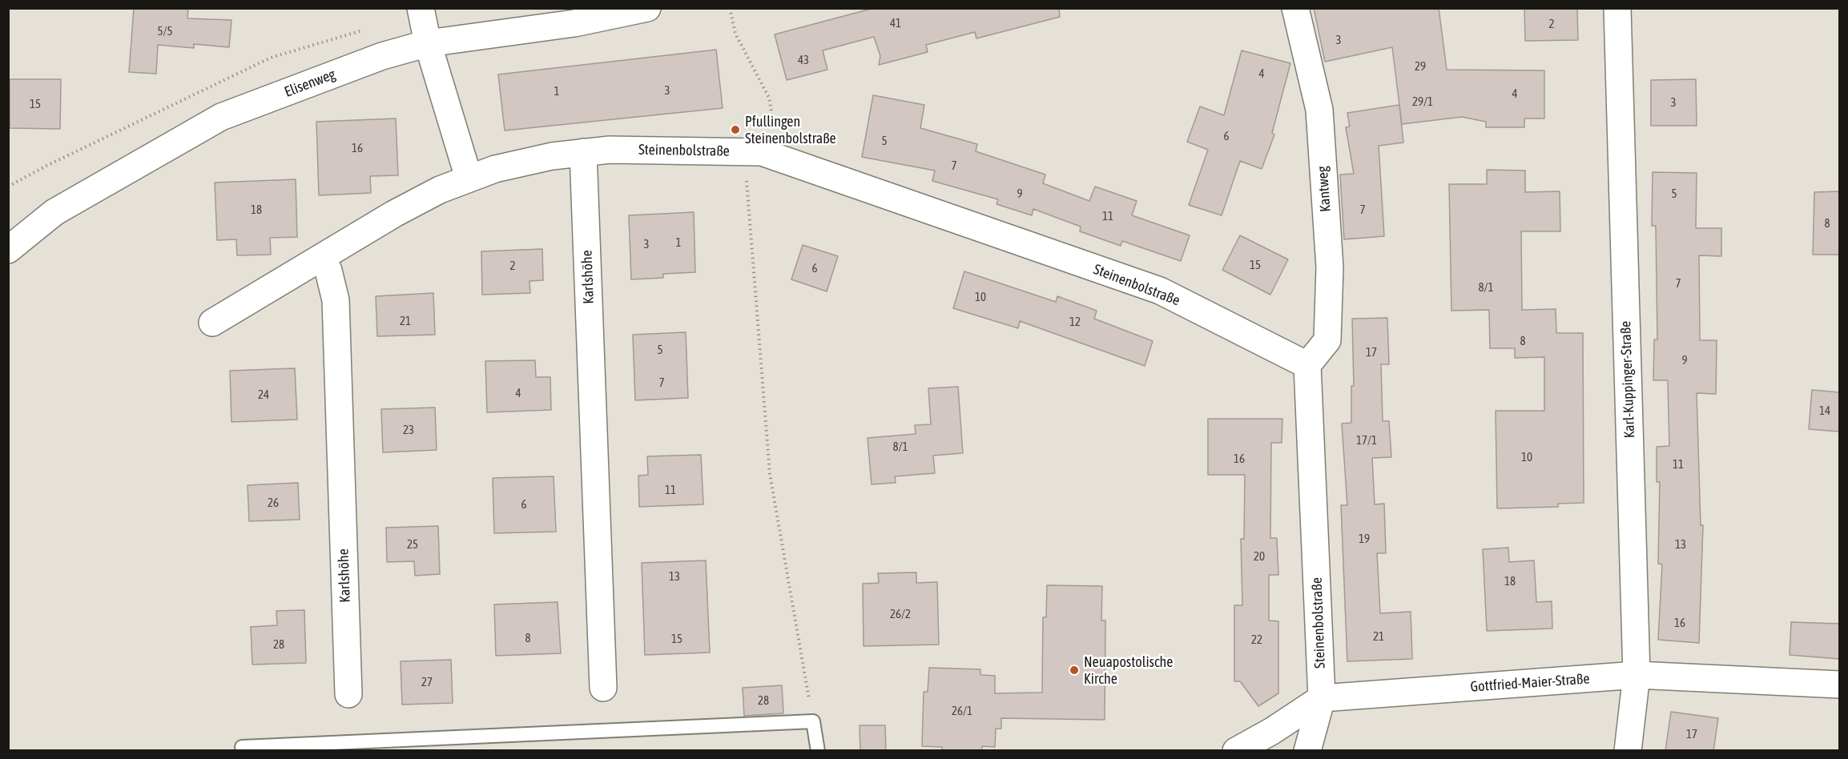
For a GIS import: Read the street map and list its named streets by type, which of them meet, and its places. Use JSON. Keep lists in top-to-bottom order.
{
  "streets": {
    "street": [
      "Elisenweg",
      "Steinenbolstraße",
      "Kantweg",
      "Karlshöhe",
      "Karl-Kuppinger-Straße",
      "Gottfried-Maier-Straße"
    ]
  },
  "crossings": [
    ["Steinenbolstraße", "Kantweg"],
    ["Steinenbolstraße", "Karlshöhe"],
    ["Steinenbolstraße", "Gottfried-Maier-Straße"],
    ["Karl-Kuppinger-Straße", "Gottfried-Maier-Straße"]
  ],
  "places": ["Pfullingen Steinenbolstraße", "Neuapostolische Kirche"],
  "house_numbers": [
    "41",
    "2",
    "5/5",
    "3",
    "43",
    "29",
    "4",
    "3",
    "1",
    "4",
    "29/1",
    "3",
    "15",
    "6",
    "5",
    "16",
    "7",
    "9",
    "5",
    "18",
    "7",
    "11",
    "8",
    "1",
    "3",
    "15",
    "2",
    "6",
    "7",
    "8/1",
    "10",
    "21",
    "12",
    "8",
    "5",
    "17",
    "9",
    "7",
    "4",
    "24",
    "14",
    "23",
    "17/1",
    "8/1",
    "10",
    "16",
    "11",
    "11",
    "26",
    "6",
    "19",
    "25",
    "13",
    "20",
    "13",
    "18",
    "26/2",
    "16",
    "21",
    "8",
    "15",
    "22",
    "28",
    "27",
    "28",
    "26/1",
    "17"
  ]
}
